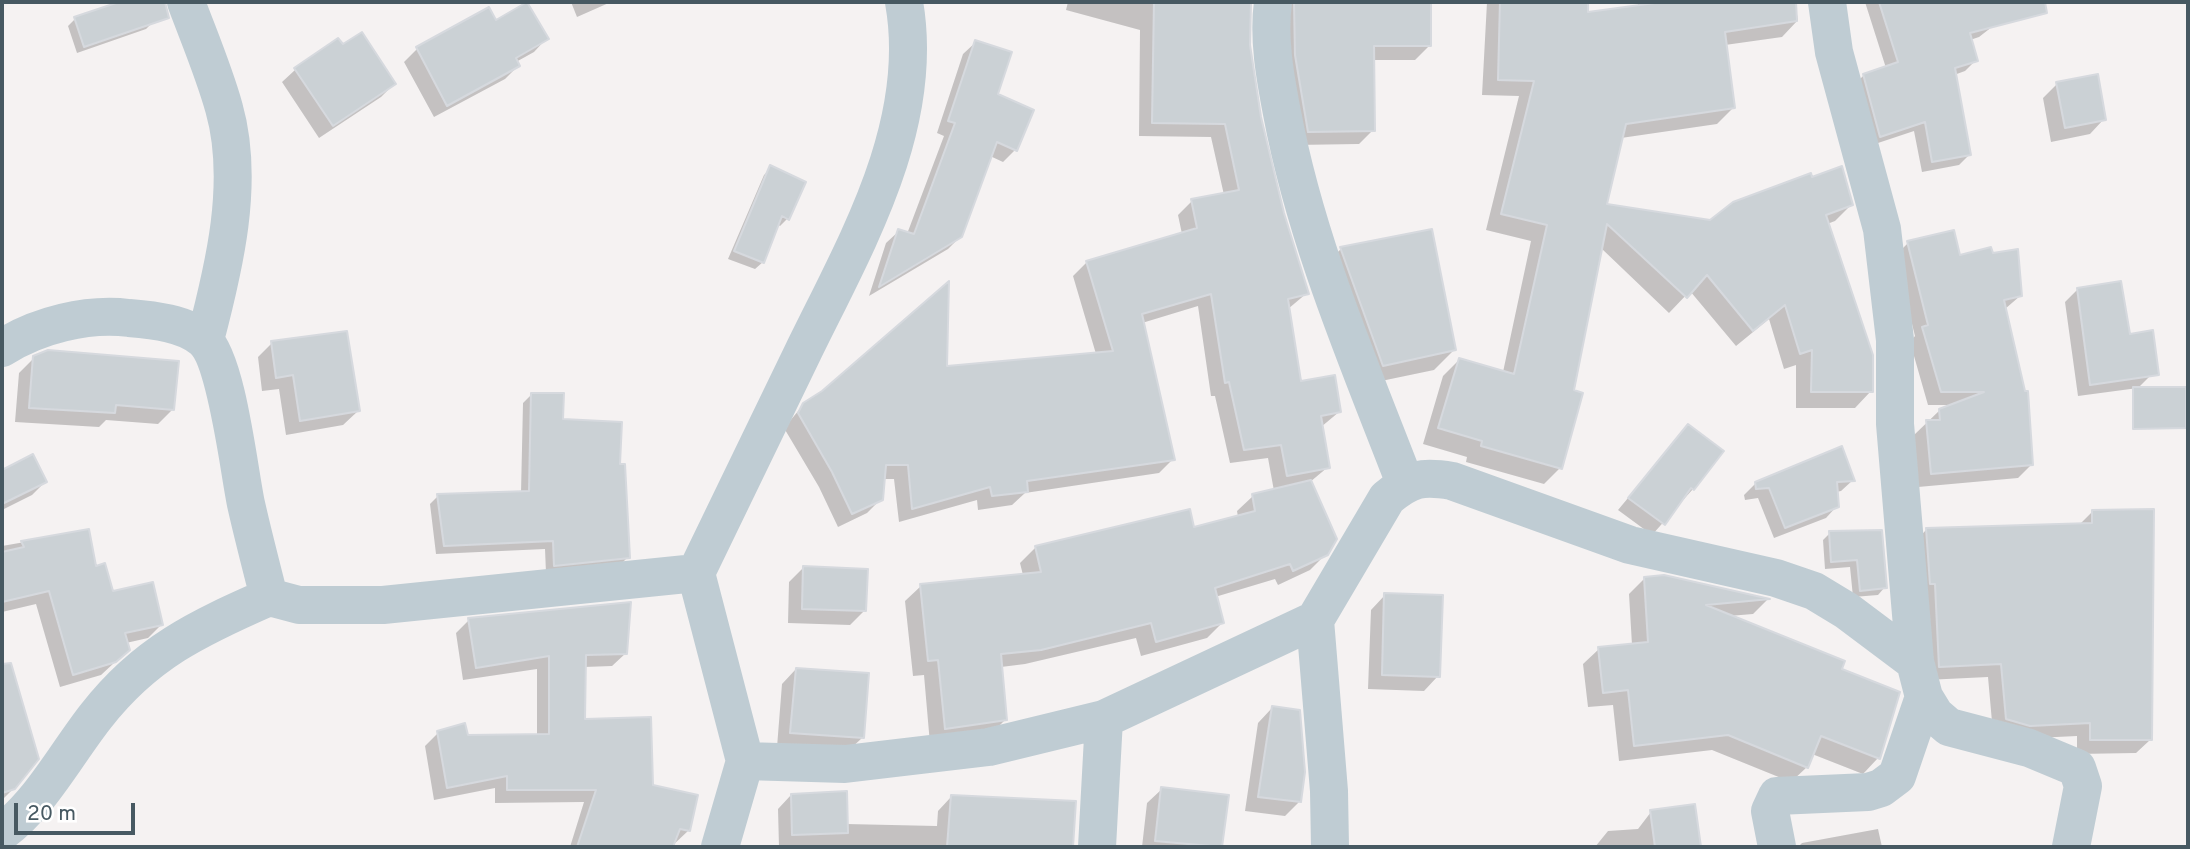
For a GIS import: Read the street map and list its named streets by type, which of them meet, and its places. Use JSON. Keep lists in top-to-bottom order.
{
  "scale_bar": "20 m"
}
